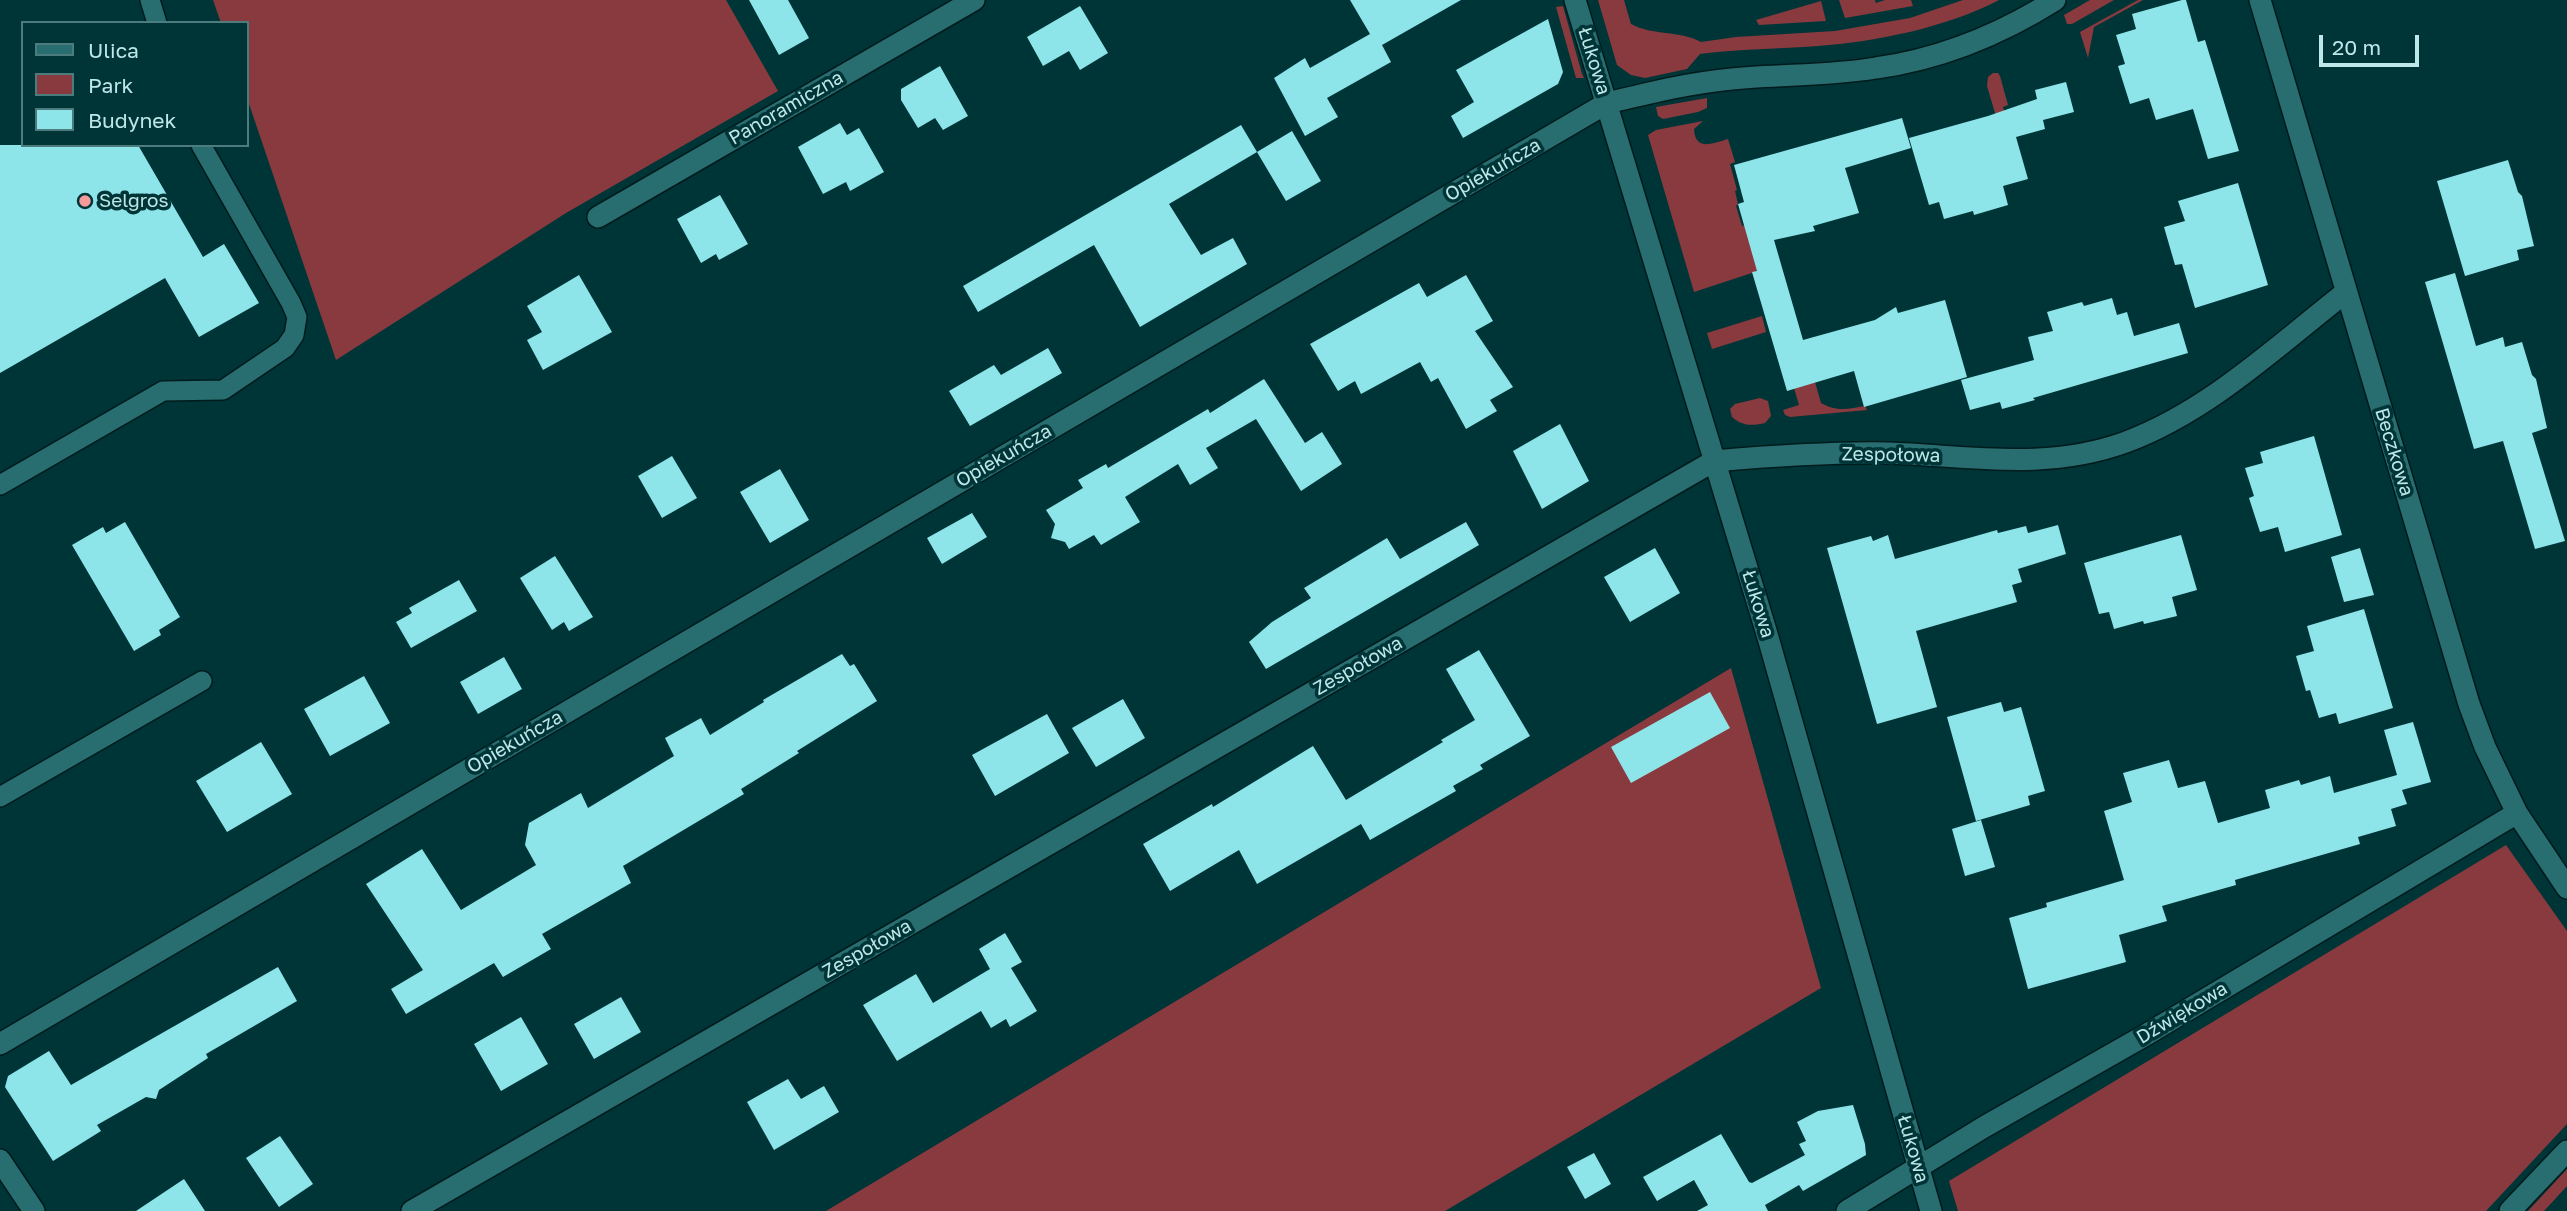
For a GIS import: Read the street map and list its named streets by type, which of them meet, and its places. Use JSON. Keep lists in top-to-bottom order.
{
  "streets": {
    "street": [
      "Łukowa",
      "Panoramiczna",
      "Opiekuńcza",
      "Beczkowa",
      "Zespołowa",
      "Dźwiękowa"
    ]
  },
  "crossings": [
    ["Łukowa", "Opiekuńcza"],
    ["Łukowa", "Zespołowa"],
    ["Łukowa", "Dźwiękowa"],
    ["Beczkowa", "Zespołowa"],
    ["Beczkowa", "Dźwiękowa"]
  ],
  "places": ["Selgros"],
  "legend": ["Ulica", "Park", "Budynek"],
  "scale_bar": "20 m"
}
